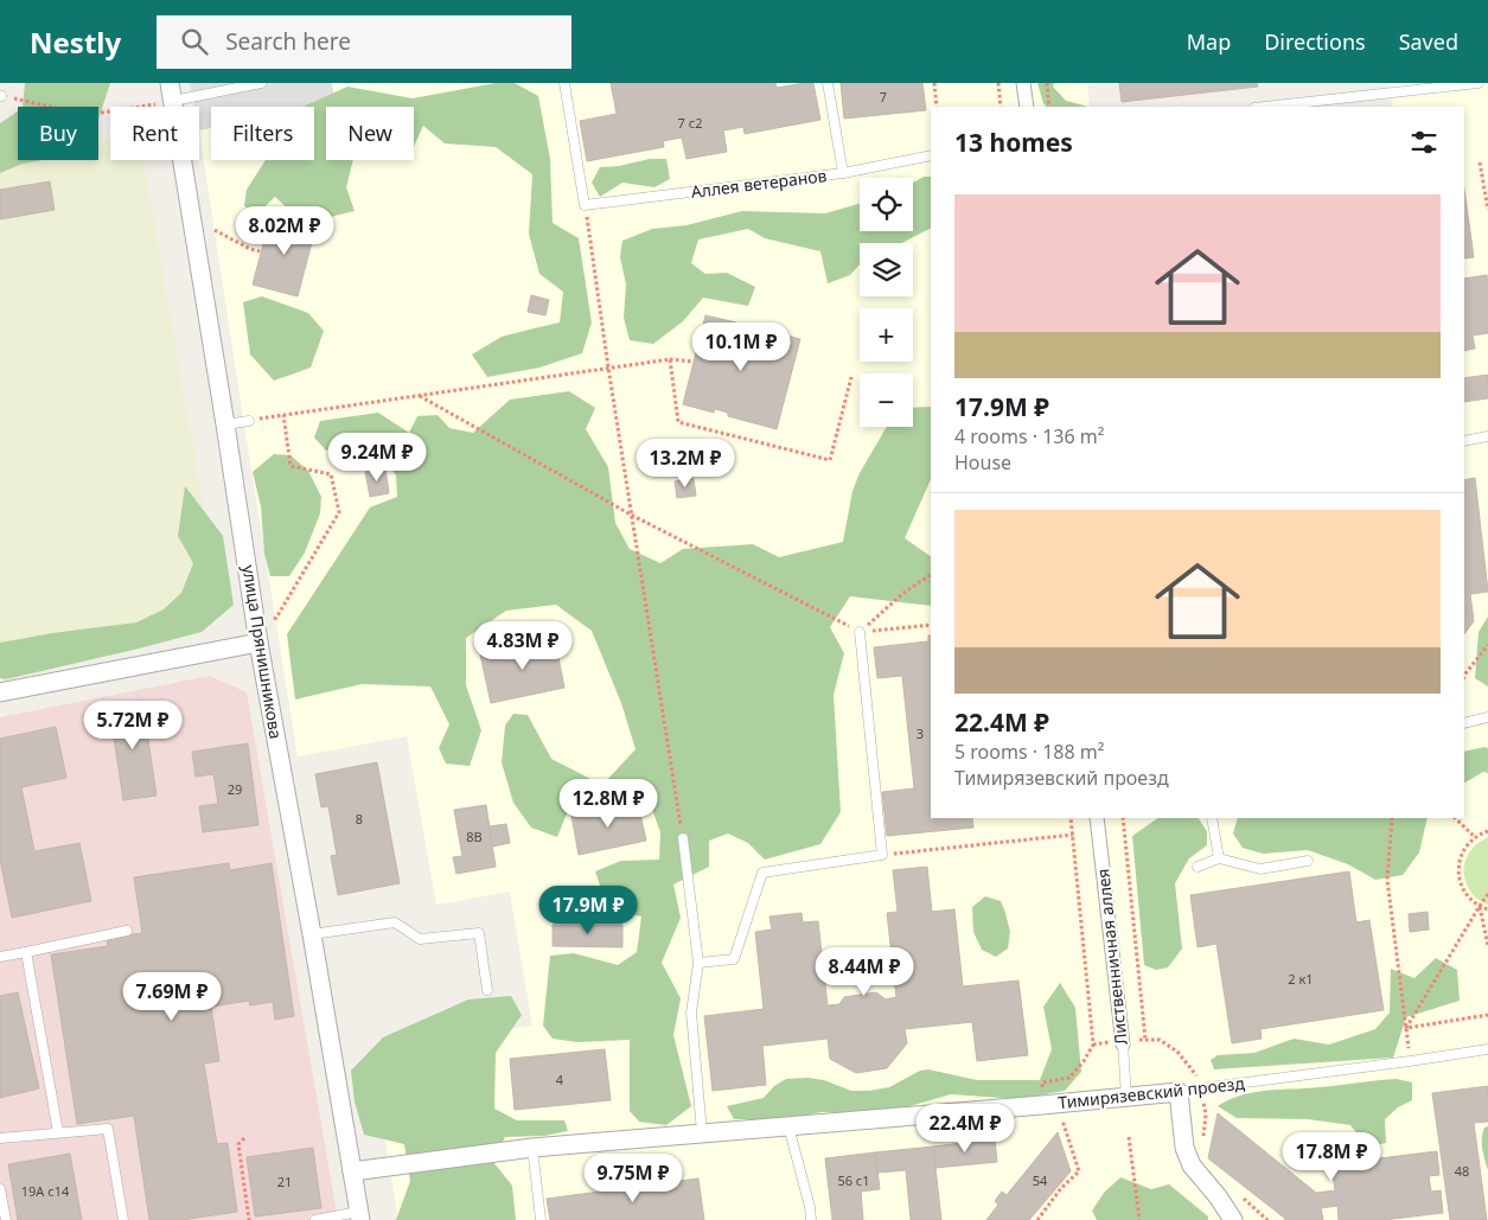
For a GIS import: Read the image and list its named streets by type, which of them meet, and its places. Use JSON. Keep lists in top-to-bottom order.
{
  "streets": {
    "street": ["улица Прянишникова", "Лиственничная аллея", "Тимирязевский проезд"],
    "lane": ["Аллея ветеранов"]
  },
  "crossings": [
    ["улица Прянишникова", "Тимирязевский проезд"],
    ["Лиственничная аллея", "Тимирязевский проезд"]
  ],
  "house_numbers": [
    "7",
    "7 с2",
    "3",
    "29",
    "8",
    "8В",
    "2 к1",
    "4",
    "48",
    "56 с1",
    "54",
    "21",
    "19А с14"
  ],
  "page": {
    "header": "Nestly",
    "search": "Search here",
    "nav": ["Map", "Directions", "Saved"],
    "chip": [
      "Buy",
      "Rent",
      "Filters",
      "New"
    ],
    "heading": "13 homes",
    "map_buttons": ["+", "−"],
    "list": [
      {
        "name": "17.9M ₽",
        "note": "4 rooms · 136 m² · House"
      },
      {
        "name": "22.4M ₽",
        "note": "5 rooms · 188 m² · Тимирязевский проезд"
      }
    ],
    "price": [
      "8.02M ₽",
      "10.1M ₽",
      "9.24M ₽",
      "13.2M ₽",
      "4.83M ₽",
      "5.72M ₽",
      "12.8M ₽",
      "17.9M ₽",
      "8.44M ₽",
      "7.69M ₽",
      "22.4M ₽",
      "17.8M ₽",
      "9.75M ₽"
    ]
  }
}
